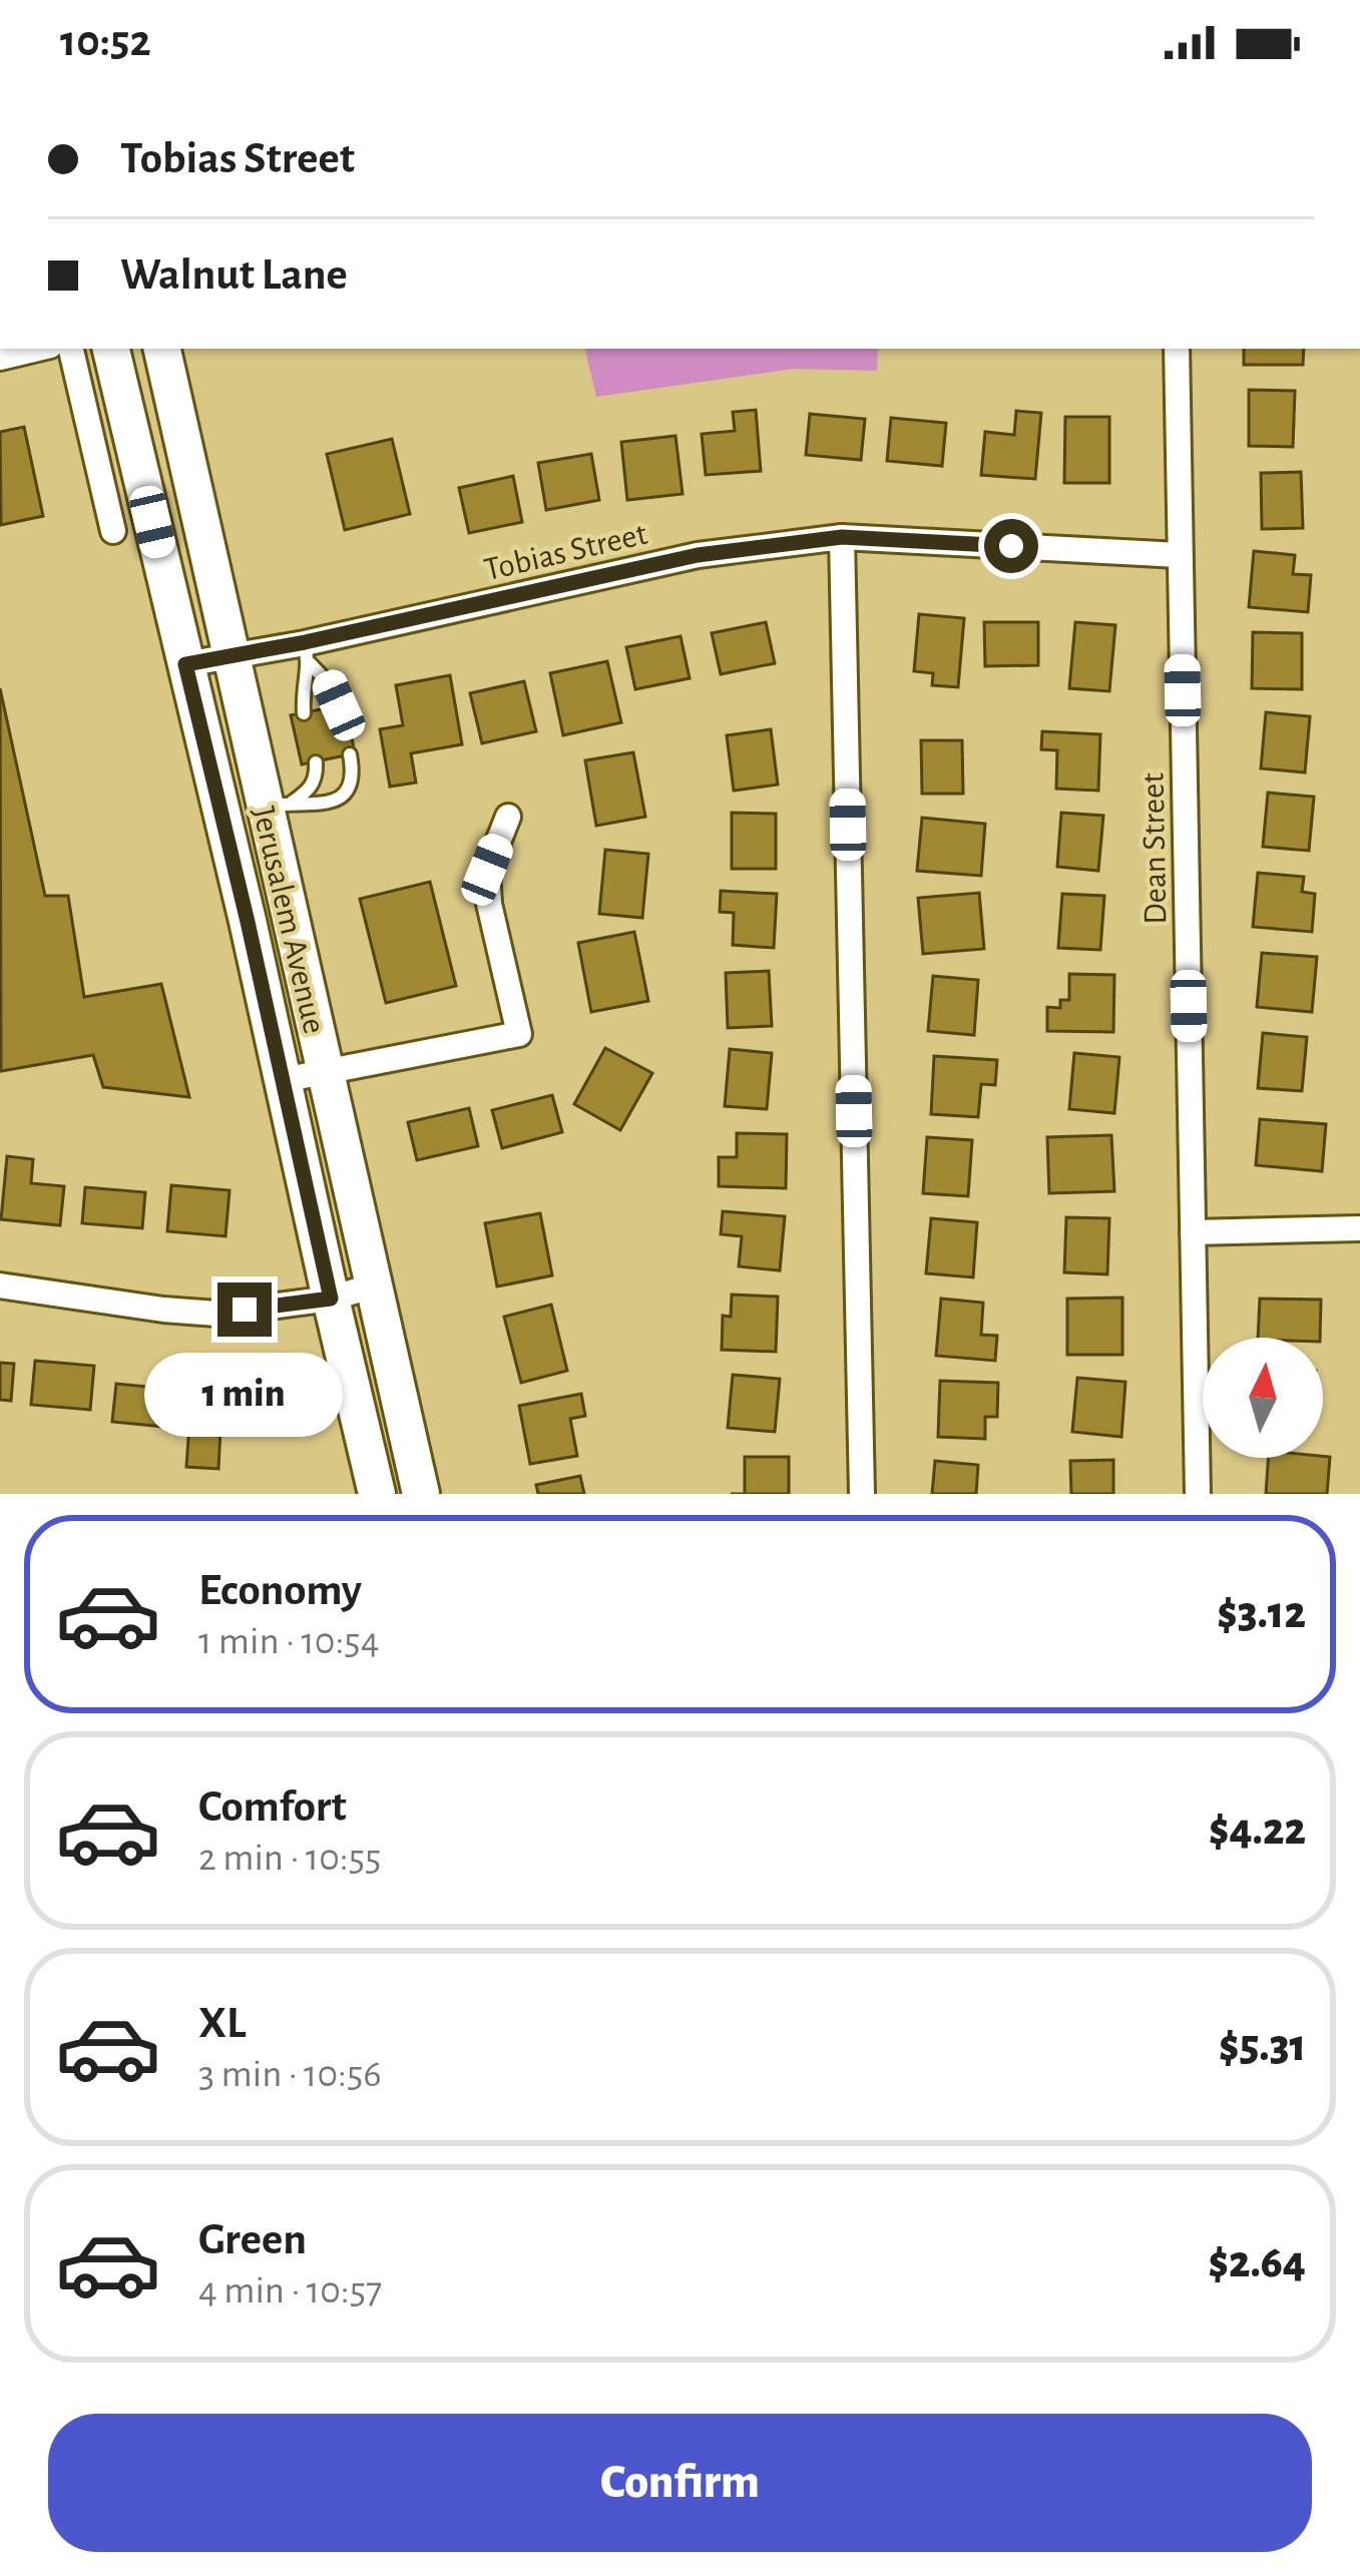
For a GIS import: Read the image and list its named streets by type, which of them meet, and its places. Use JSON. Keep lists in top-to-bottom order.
{
  "streets": {
    "main road": ["Jerusalem Avenue"],
    "street": ["Tobias Street", "Dean Street"]
  },
  "crossings": [
    ["Tobias Street", "Dean Street"],
    ["Tobias Street", "Jerusalem Avenue"]
  ],
  "north": "top",
  "page": {
    "status": "10:52",
    "banner": ["Tobias Street", "Walnut Lane"],
    "bubble": "1 min",
    "list": [
      {
        "name": "Economy",
        "note": "1 min · 10:54",
        "value": "$3.12"
      },
      {
        "name": "Comfort",
        "note": "2 min · 10:55",
        "value": "$4.22"
      },
      {
        "name": "XL",
        "note": "3 min · 10:56",
        "value": "$5.31"
      },
      {
        "name": "Green",
        "note": "4 min · 10:57",
        "value": "$2.64"
      }
    ],
    "buttons": "Confirm"
  }
}
